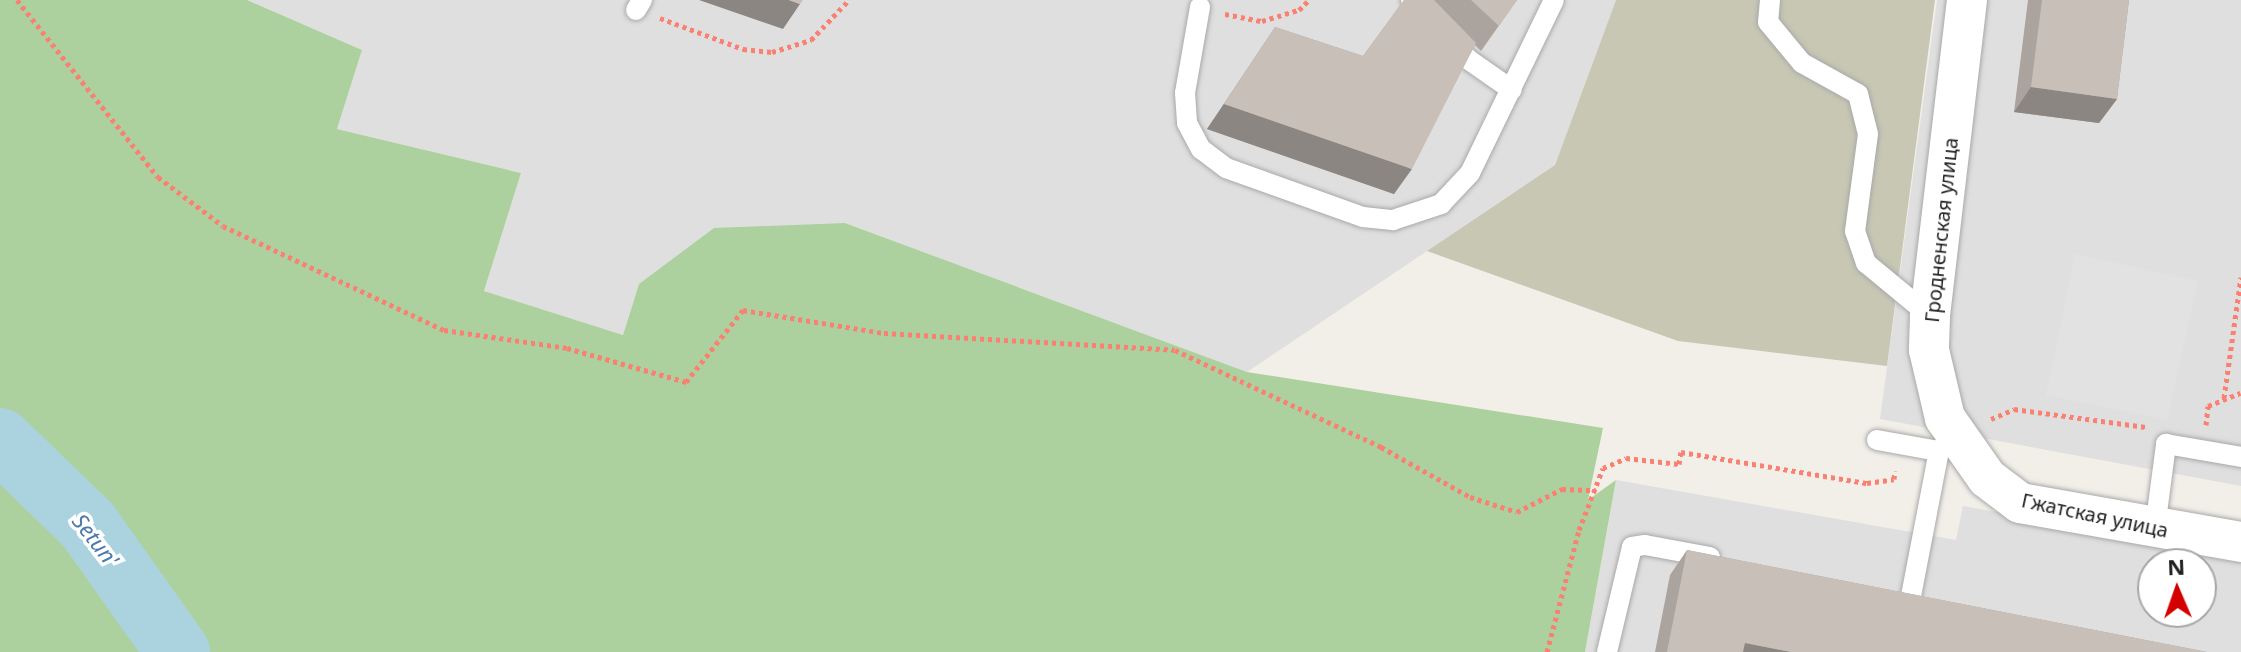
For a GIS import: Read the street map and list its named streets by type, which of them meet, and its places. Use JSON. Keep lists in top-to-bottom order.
{
  "streets": {
    "street": ["Гродненская улица", "Гжатская улица"]
  },
  "crossings": [
    ["Гродненская улица", "Гжатская улица"]
  ],
  "water": ["Setun'"],
  "north": "top"
}
